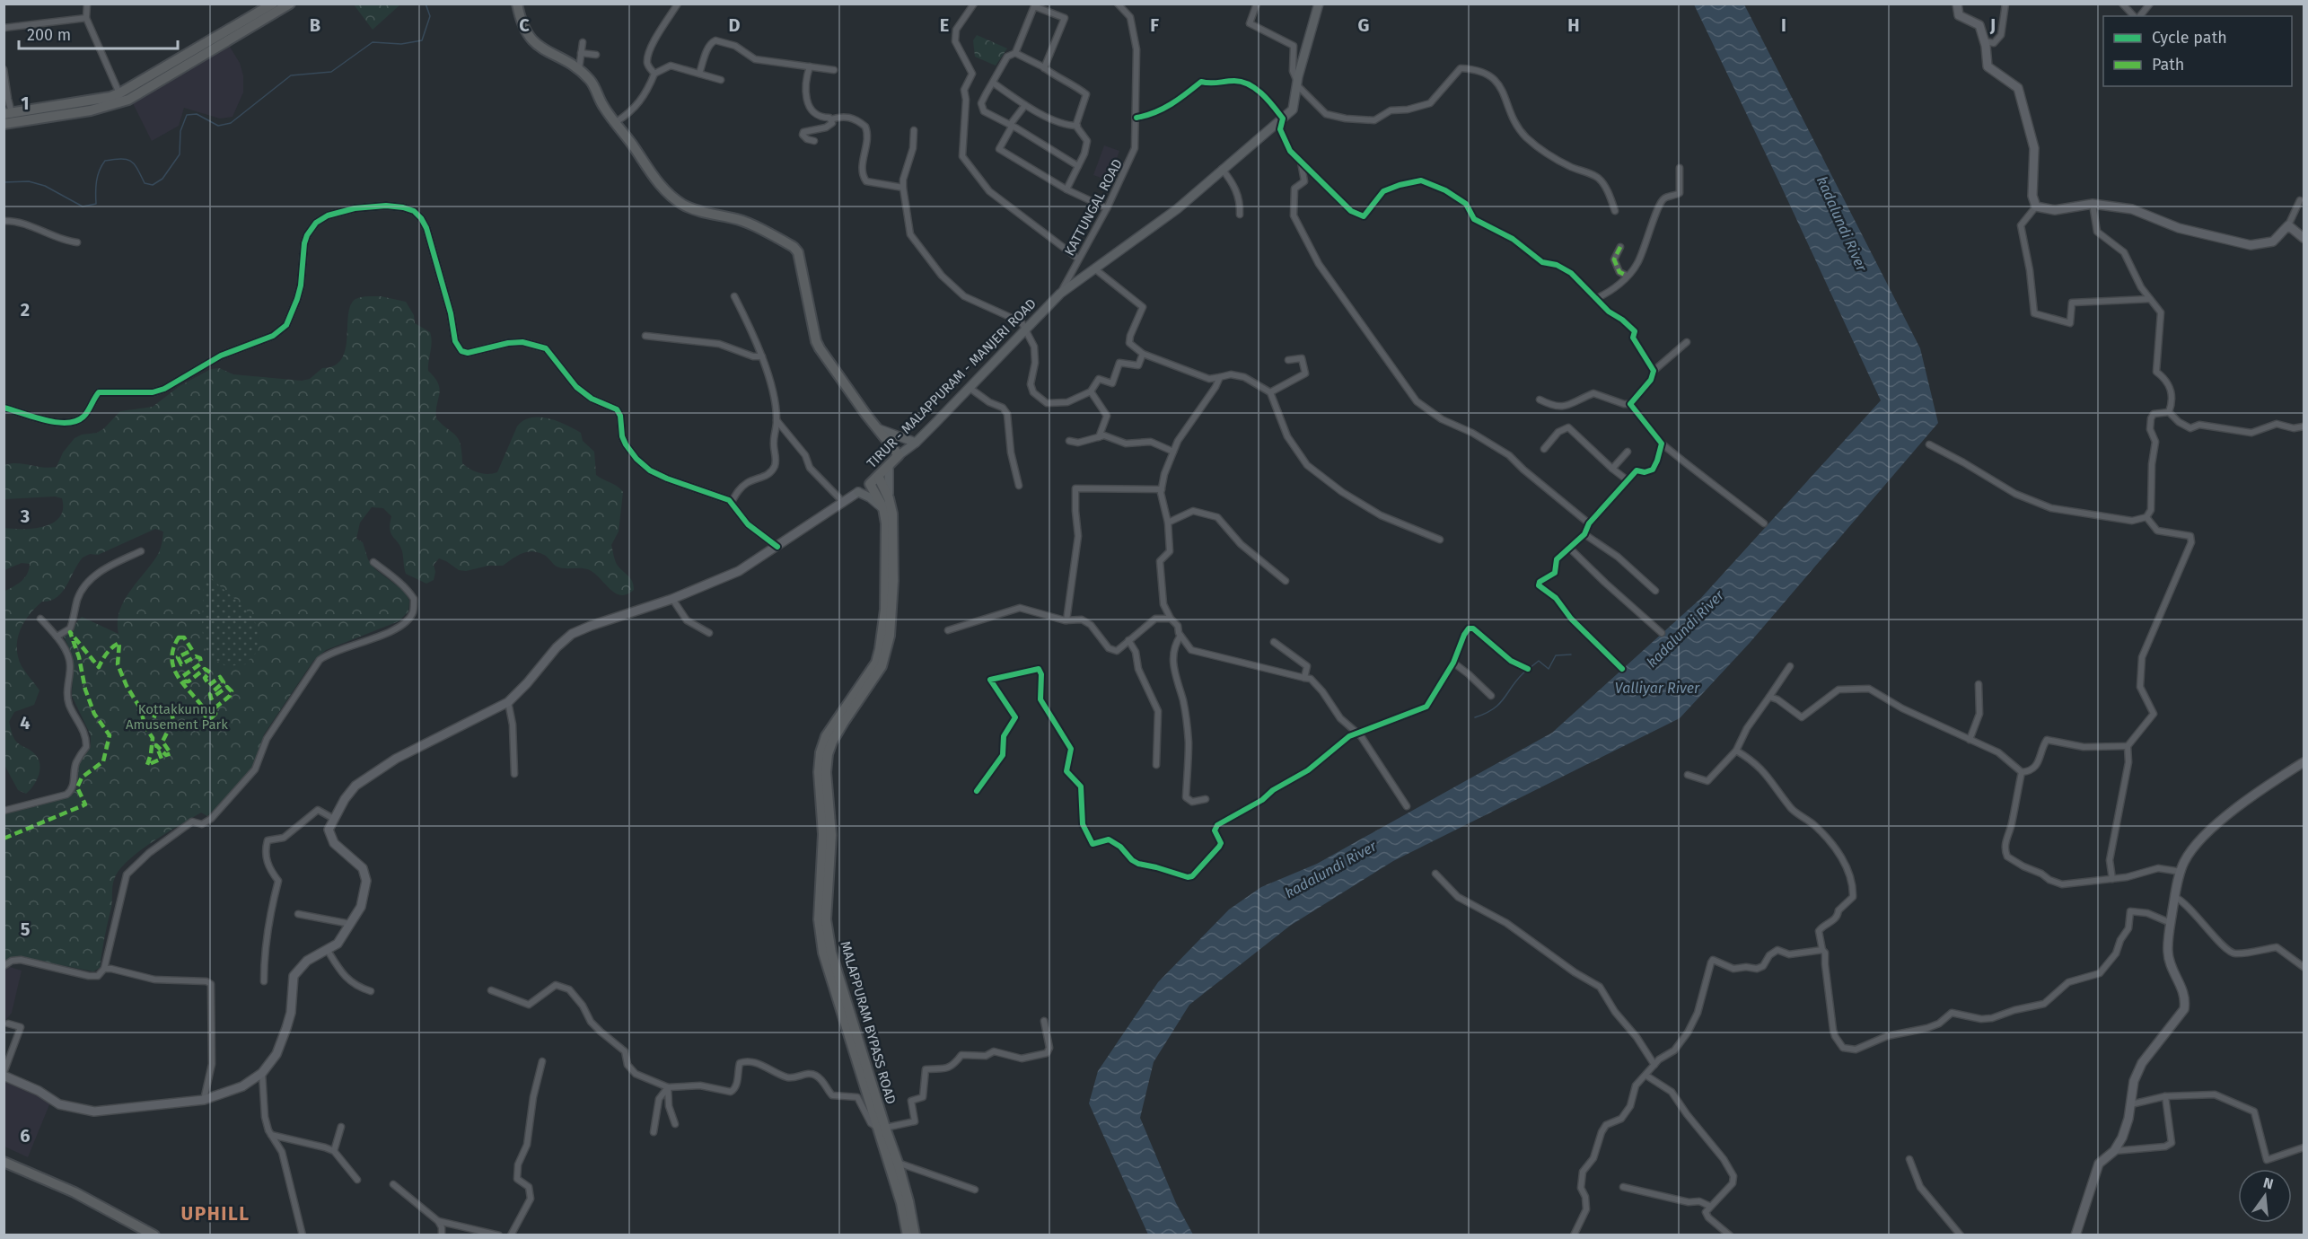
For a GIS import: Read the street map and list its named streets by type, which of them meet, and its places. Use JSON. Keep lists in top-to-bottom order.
{
  "streets": {
    "highway": ["TIRUR - MALAPPURAM - MANJERI ROAD", "MALAPPURAM BYPASS ROAD"],
    "street": ["KATTUNGAL ROAD"]
  },
  "crossings": [
    ["KATTUNGAL ROAD", "TIRUR - MALAPPURAM - MANJERI ROAD"],
    ["TIRUR - MALAPPURAM - MANJERI ROAD", "MALAPPURAM BYPASS ROAD"]
  ],
  "districts": ["UPHILL"],
  "water": ["kadalundi River", "Valliyar River"],
  "parks": ["Kottakkunnu Amusement Park"],
  "legend": ["Cycle path", "Path"],
  "scale_bar": "200 m",
  "north": "top",
  "grid": {
    "columns": [
      "B",
      "C",
      "D",
      "E",
      "F",
      "G",
      "H",
      "I",
      "J"
    ],
    "rows": [
      "1",
      "2",
      "3",
      "4",
      "5",
      "6"
    ]
  }
}
